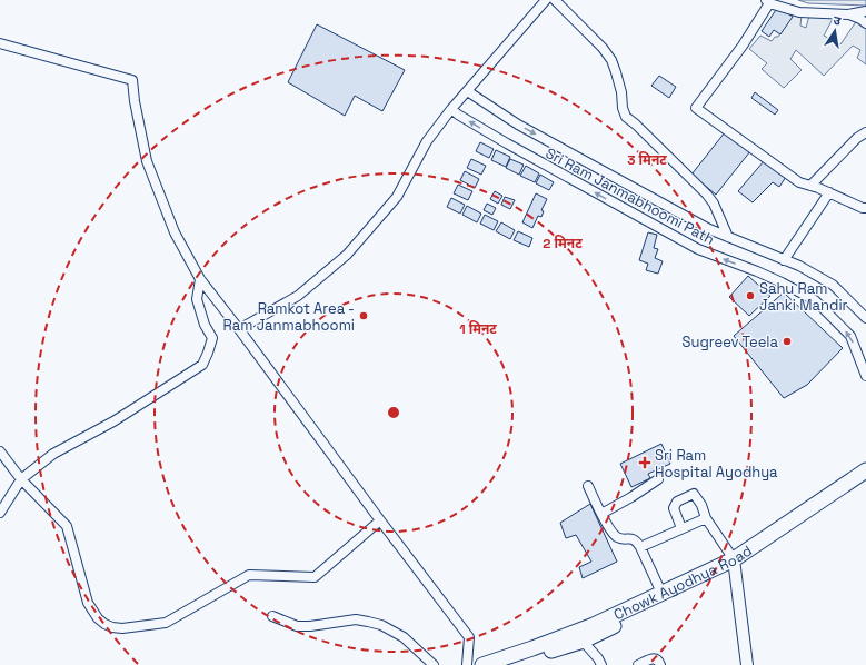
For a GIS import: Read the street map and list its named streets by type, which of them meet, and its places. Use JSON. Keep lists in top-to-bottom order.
{
  "streets": {
    "main road": ["Chowk Ayodhya Road"],
    "street": ["Sri Ram Janmabhoomi Path"]
  },
  "places": {
    "other": ["Sahu Ram Janki Mandir", "Ramkot Area - Ram Janmabhoomi", "Sugreev Teela"],
    "health": ["Sri Ram Hospital Ayodhya"]
  },
  "north": "top",
  "rings": ["3 मिनट", "2 मिनट", "1 मिनट"]
}
